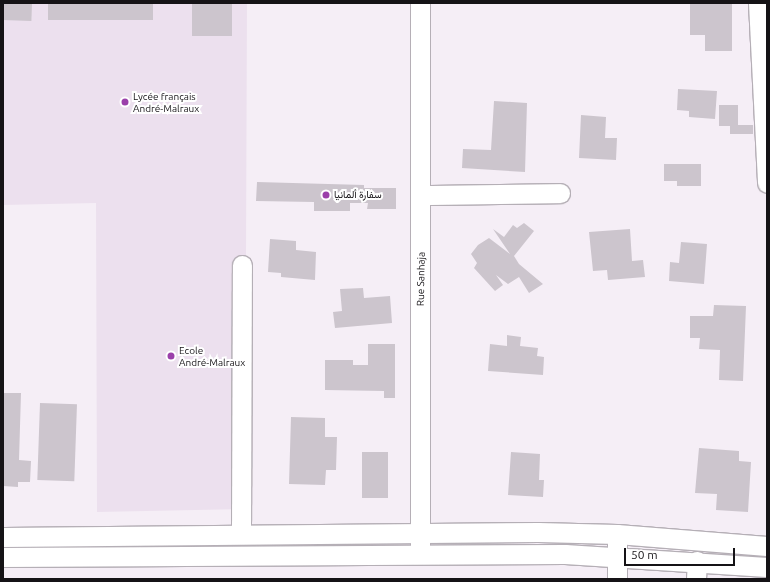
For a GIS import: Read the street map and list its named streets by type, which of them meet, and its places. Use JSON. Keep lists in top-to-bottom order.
{
  "streets": {
    "street": ["Rue Sanhaja"]
  },
  "places": ["Lycée français André-Malraux", "سفارة ألمانيا", "Ecole André-Malraux"],
  "scale_bar": "50 m"
}
